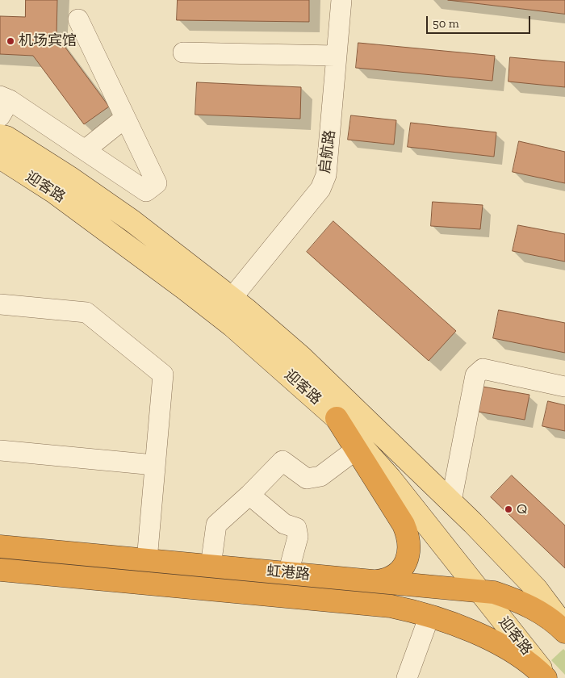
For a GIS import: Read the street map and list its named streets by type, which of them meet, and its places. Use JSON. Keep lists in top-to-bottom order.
{
  "streets": {
    "highway": ["虹港路"],
    "main road": ["迎客路"],
    "street": ["启航路"]
  },
  "crossings": [
    ["启航路", "迎客路"],
    ["迎客路", "虹港路"]
  ],
  "places": ["机场宾馆", "Q"],
  "scale_bar": "50 m"
}
